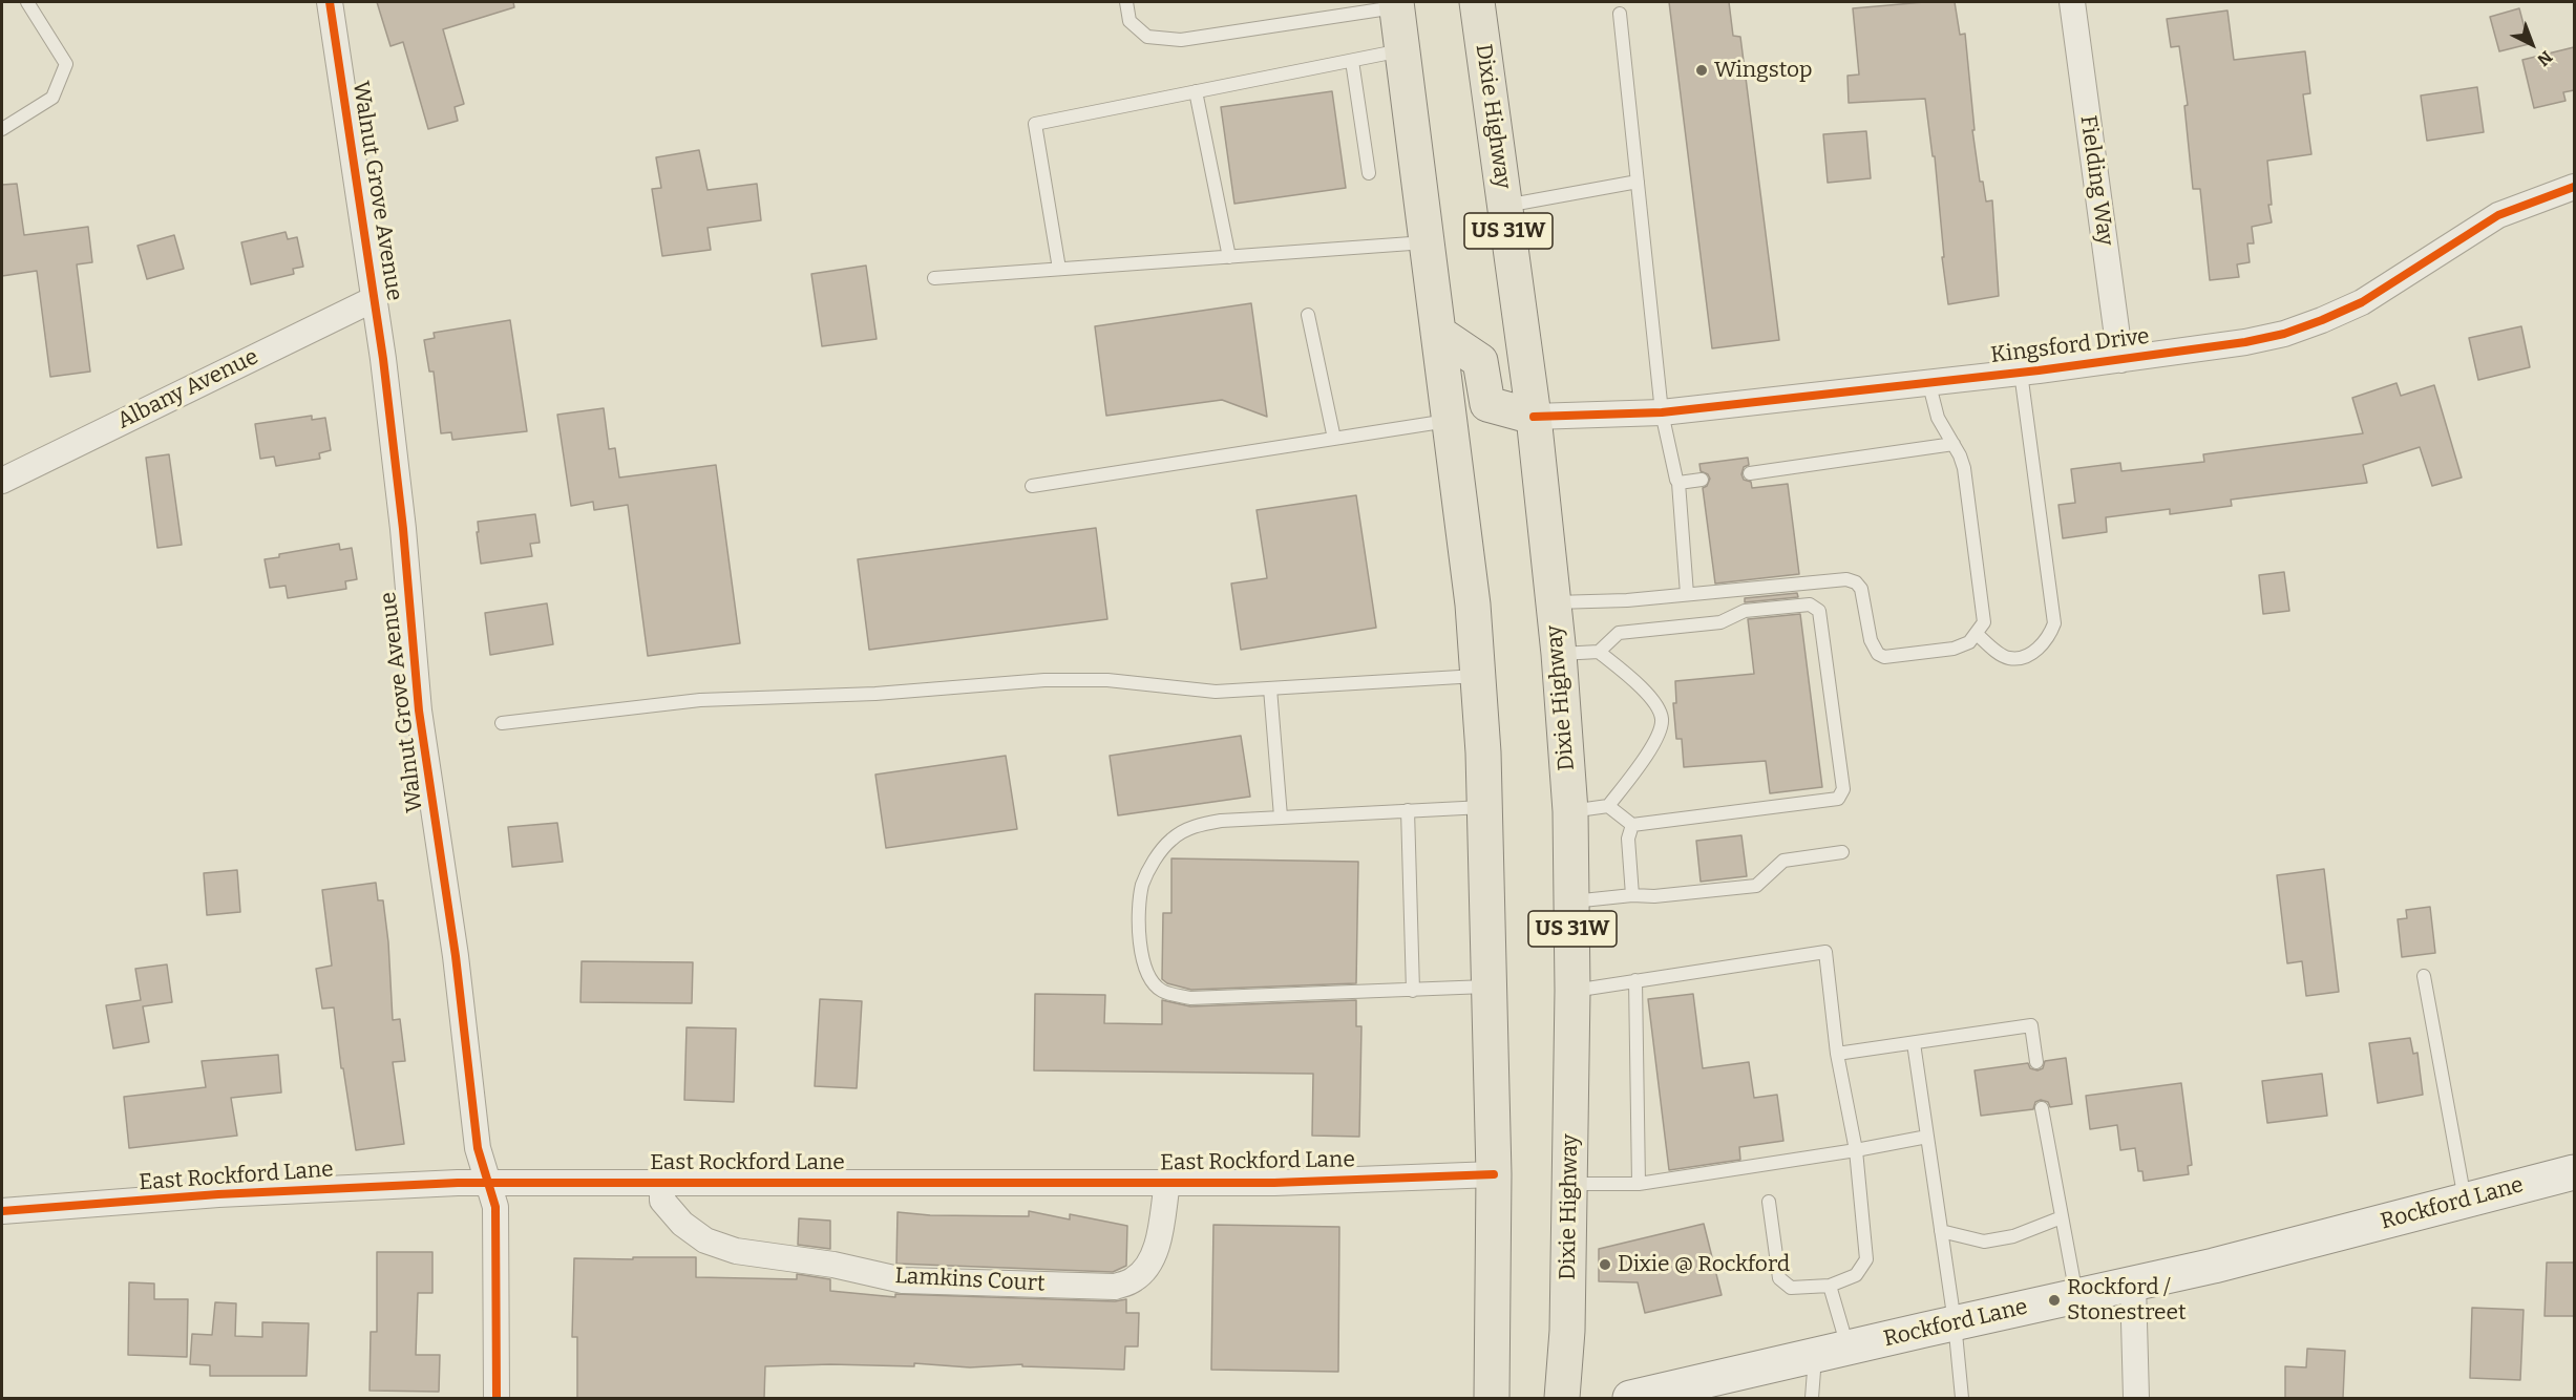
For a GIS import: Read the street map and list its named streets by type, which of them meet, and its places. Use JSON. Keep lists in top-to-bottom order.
{
  "streets": {
    "main road": ["Dixie Highway", "US 31W", "Rockford Lane"],
    "street": [
      "Fielding Way",
      "Walnut Grove Avenue",
      "Kingsford Drive",
      "Albany Avenue",
      "East Rockford Lane",
      "Lamkins Court"
    ]
  },
  "crossings": [
    ["Dixie Highway", "Kingsford Drive"],
    ["Fielding Way", "Kingsford Drive"],
    ["Walnut Grove Avenue", "Albany Avenue"],
    ["Walnut Grove Avenue", "East Rockford Lane"],
    ["East Rockford Lane", "Lamkins Court"]
  ],
  "places": ["Wingstop", "Dixie @ Rockford", "Rockford / Stonestreet"],
  "north": "bottom right"
}
